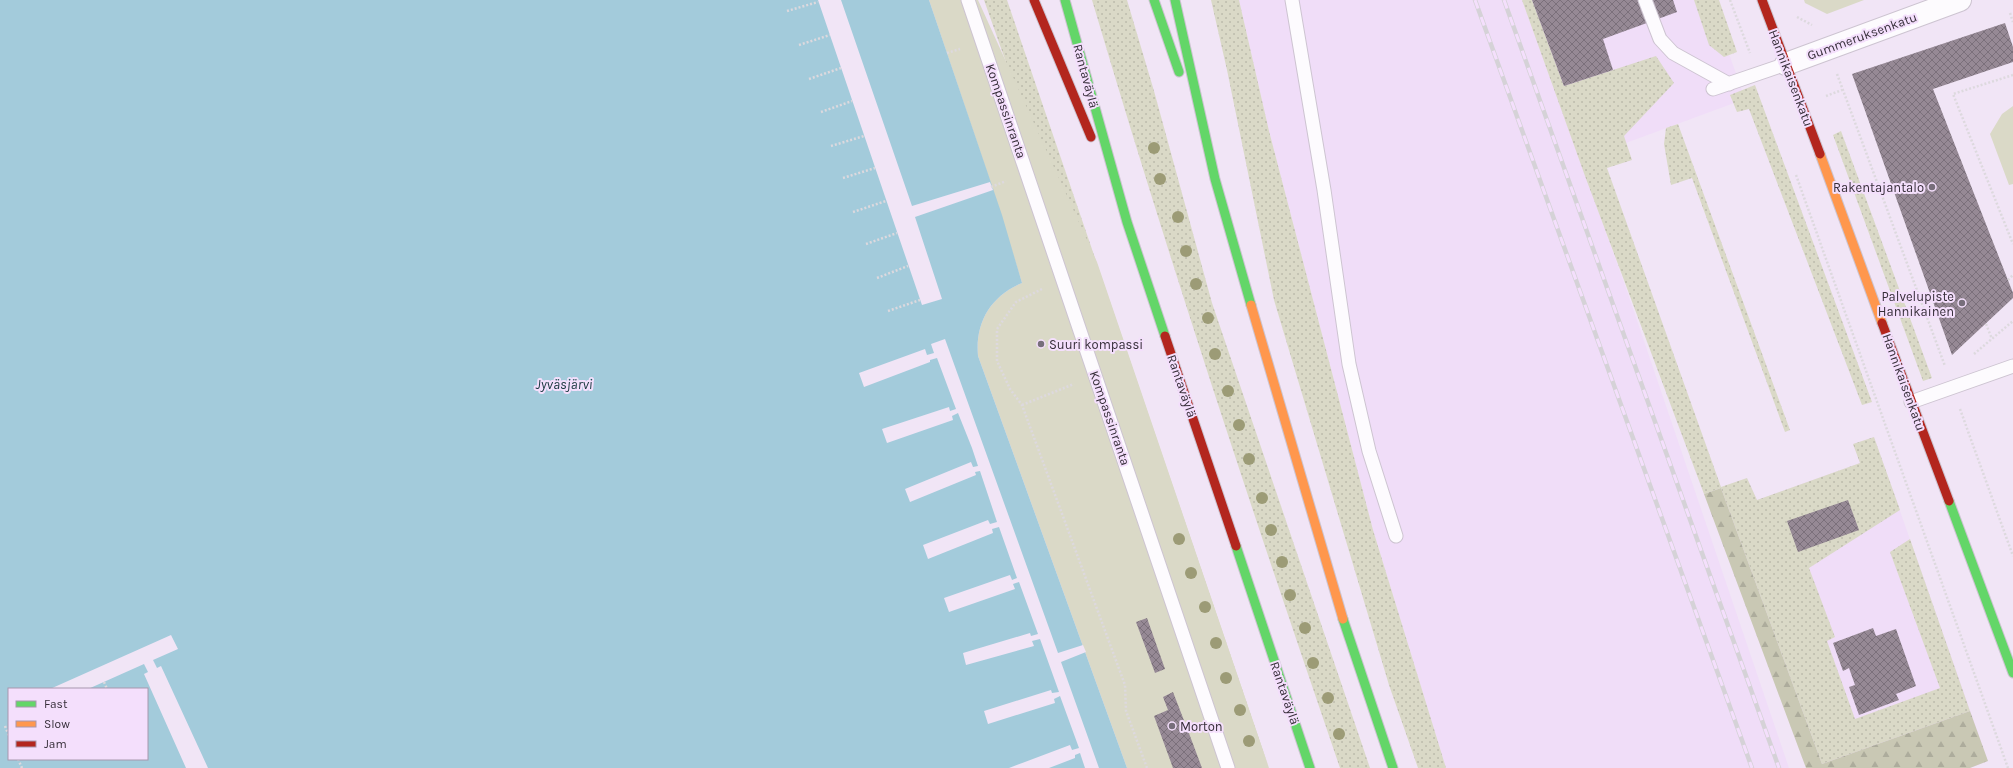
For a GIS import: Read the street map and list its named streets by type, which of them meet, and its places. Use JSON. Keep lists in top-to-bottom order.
{
  "streets": {
    "main road": ["Rantaväylä", "Hannikaisenkatu"],
    "street": ["Gummeruksenkatu"],
    "lane": ["Kompassinranta"]
  },
  "crossings": [
    ["Gummeruksenkatu", "Hannikaisenkatu"]
  ],
  "water": ["Jyväsjärvi"],
  "places": [
    "Rakentajantalo",
    "Palvelupiste Hannikainen",
    "Suuri kompassi",
    "Morton"
  ],
  "legend": ["Fast", "Slow", "Jam"]
}
